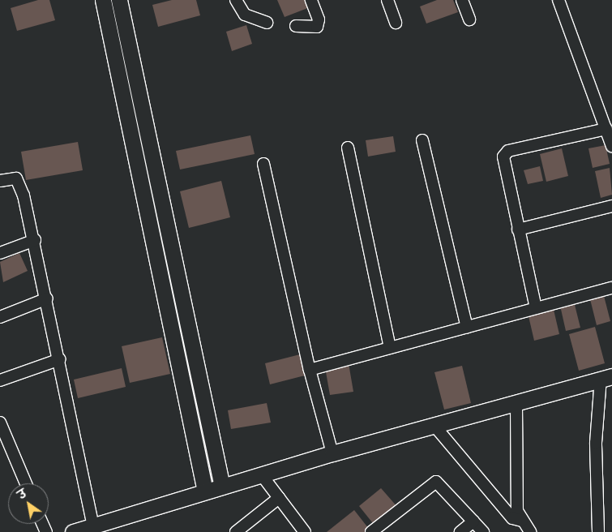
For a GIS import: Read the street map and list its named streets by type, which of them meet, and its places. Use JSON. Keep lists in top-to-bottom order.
{
  "north": "top left"
}
